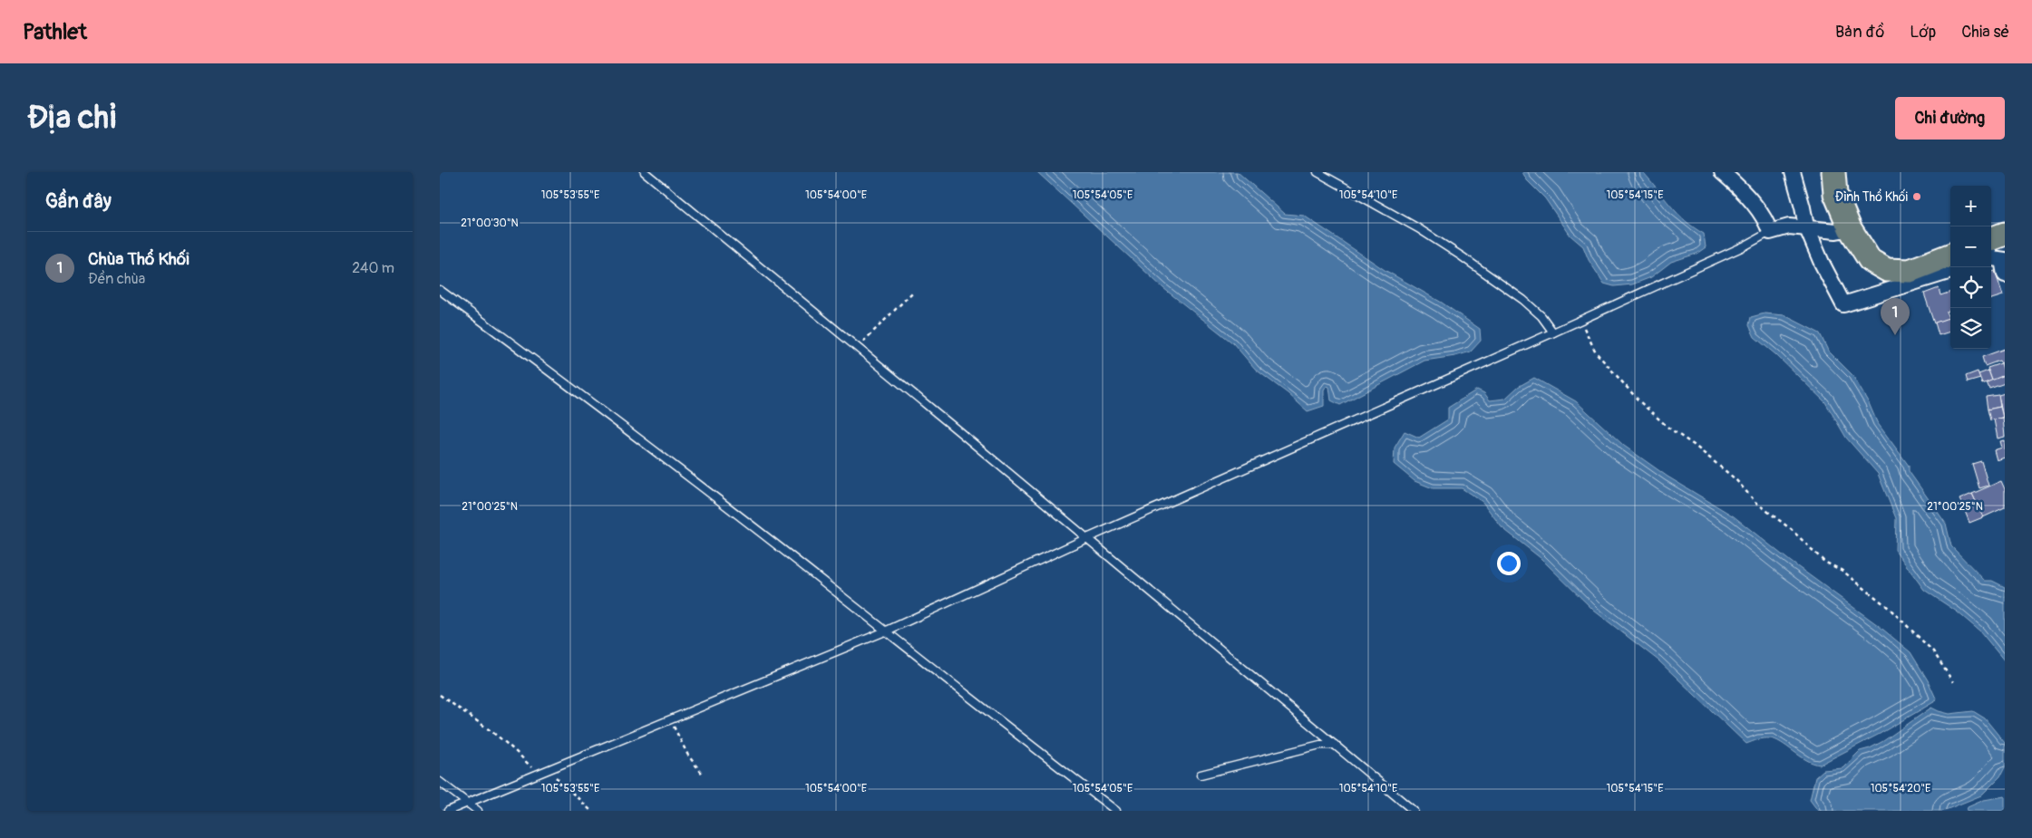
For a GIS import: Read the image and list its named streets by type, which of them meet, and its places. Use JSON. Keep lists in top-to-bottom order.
{
  "places": ["Đình Thổ Khối"],
  "page": {
    "header": "Pathlet",
    "nav": ["Bản đồ", "Lớp", "Chia sẻ"],
    "buttons": "Chỉ đường",
    "title": "Địa chỉ",
    "heading": "Gần đây",
    "map_buttons": ["+", "−"],
    "list": [
      {
        "mark": "1",
        "name": "Chùa Thổ Khối",
        "note": "Đền chùa",
        "value": "240 m"
      }
    ],
    "pins": "1"
  },
  "coordinates": [
    "105°53'55\"E",
    "105°54'00\"E",
    "105°54'05\"E",
    "105°54'10\"E",
    "105°54'15\"E",
    "21°00'30\"N",
    "21°00'25\"N",
    "105°54'20\"E"
  ]
}
